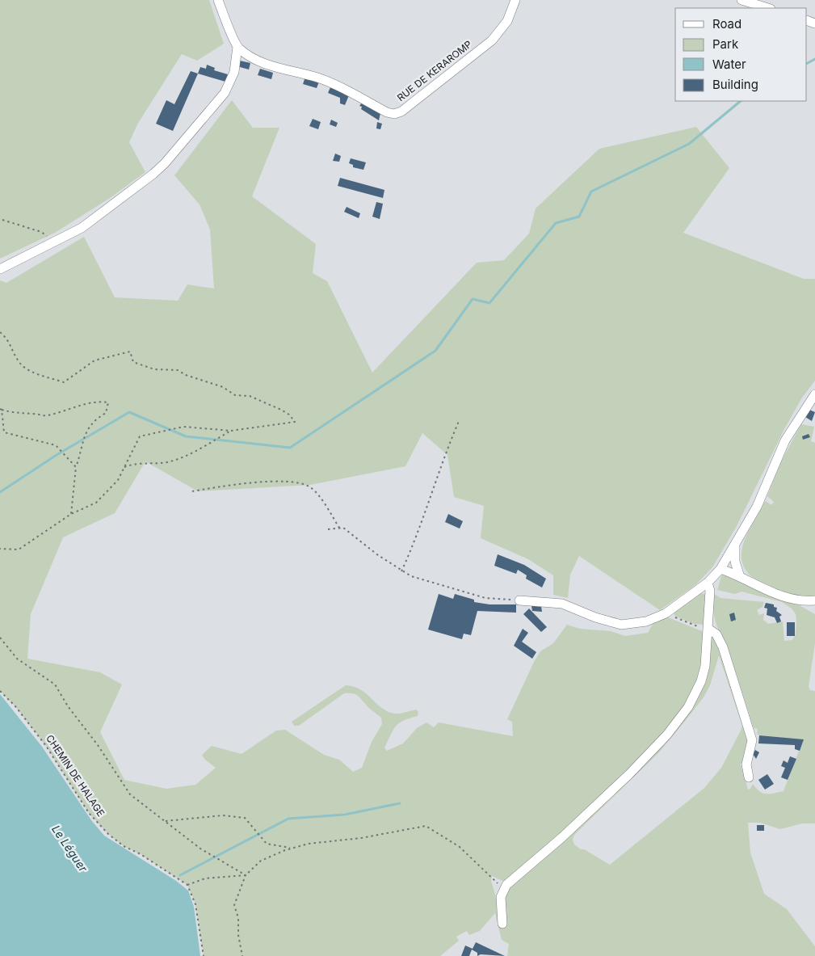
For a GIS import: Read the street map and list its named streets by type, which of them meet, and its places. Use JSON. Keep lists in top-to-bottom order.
{
  "streets": {
    "street": ["RUE DE KERAROMP"],
    "path": ["CHEMIN DE HALAGE"]
  },
  "water": ["Le Léguer"],
  "legend": [
    "Road",
    "Park",
    "Water",
    "Building"
  ]
}
